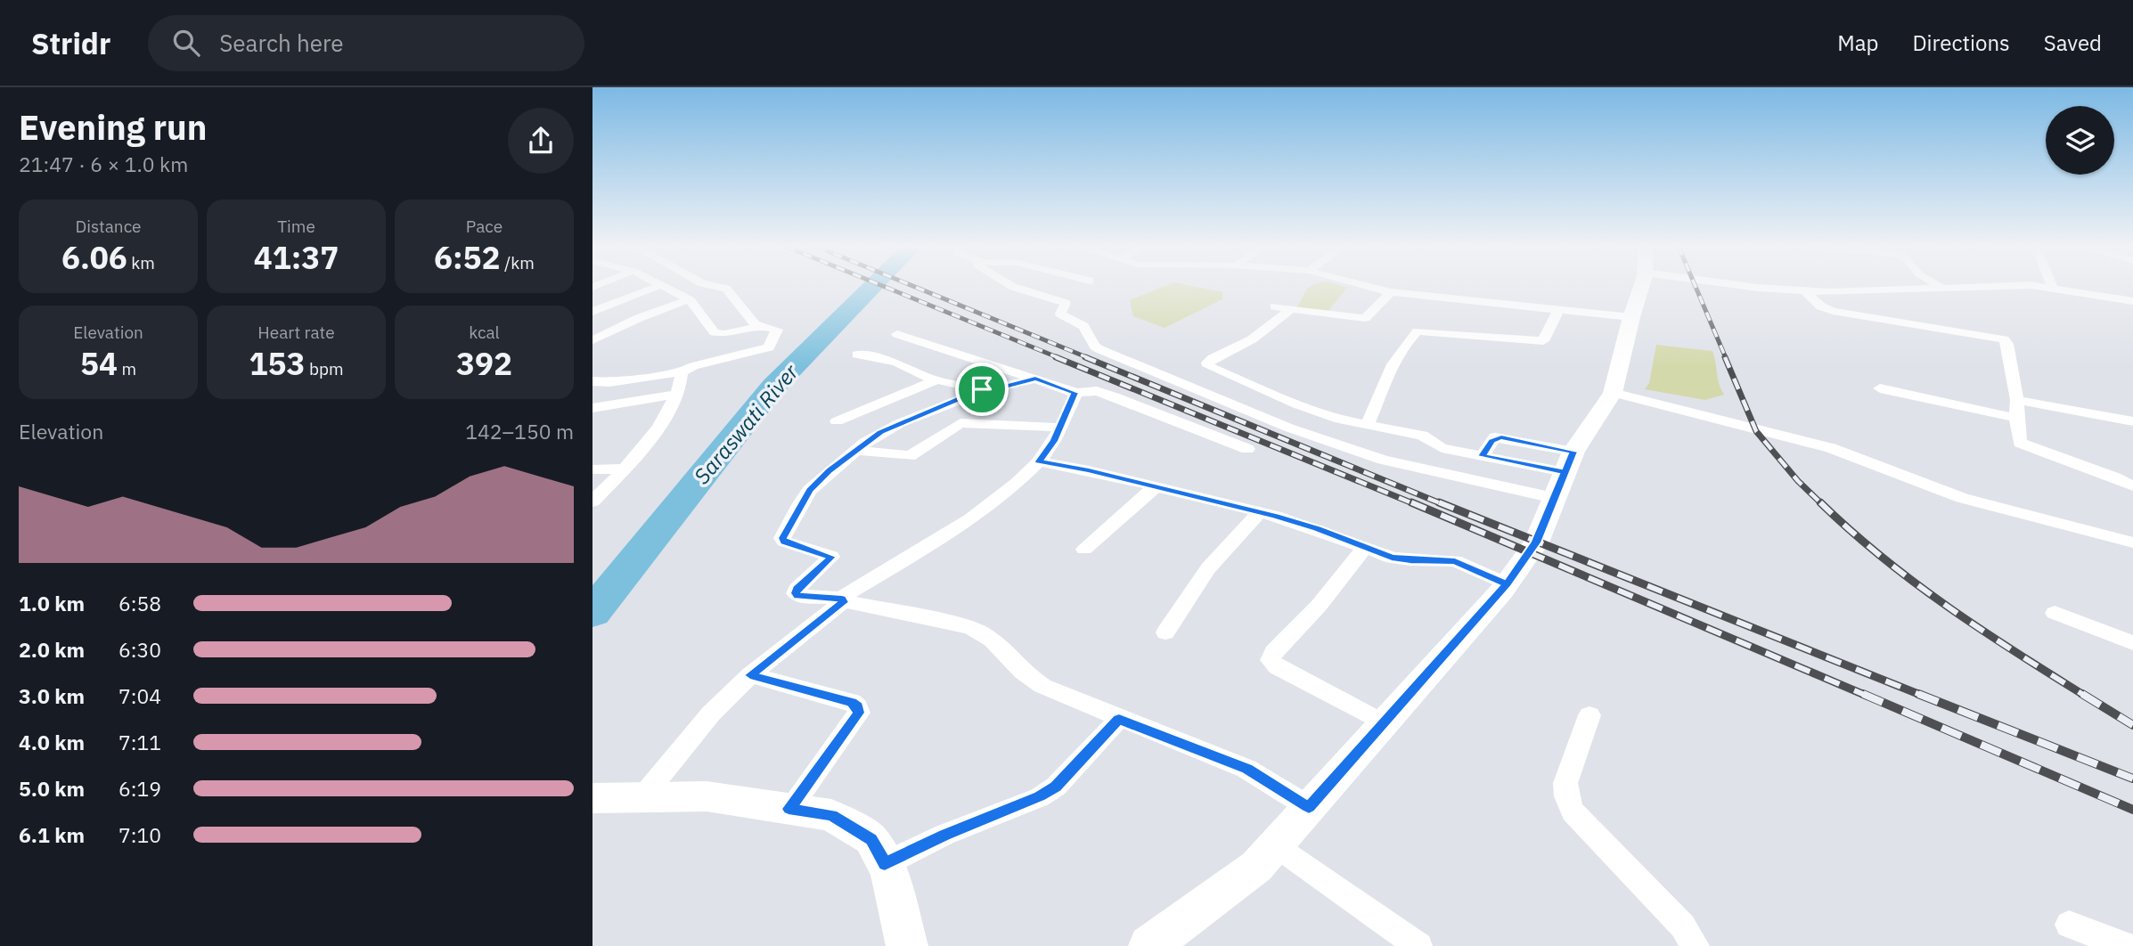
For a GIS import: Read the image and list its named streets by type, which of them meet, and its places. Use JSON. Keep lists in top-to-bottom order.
{
  "water": ["Saraswati River"],
  "page": {
    "header": "Stridr",
    "search": "Search here",
    "nav": ["Map", "Directions", "Saved"],
    "heading": ["Evening run", "21:47 · 6 × 1.0 km"],
    "stats": [
      ["Distance", "6.06 km"],
      ["Time", "41:37"],
      ["Pace", "6:52 /km"],
      ["Elevation", "54 m"],
      ["Heart rate", "153 bpm"],
      ["kcal", "392"]
    ],
    "chart": ["Elevation", "142–150 m"],
    "list": [
      {
        "name": "1.0 km",
        "note": "6:58"
      },
      {
        "name": "2.0 km",
        "note": "6:30"
      },
      {
        "name": "3.0 km",
        "note": "7:04"
      },
      {
        "name": "4.0 km",
        "note": "7:11"
      },
      {
        "name": "5.0 km",
        "note": "6:19"
      },
      {
        "name": "6.1 km",
        "note": "7:10"
      }
    ]
  }
}
